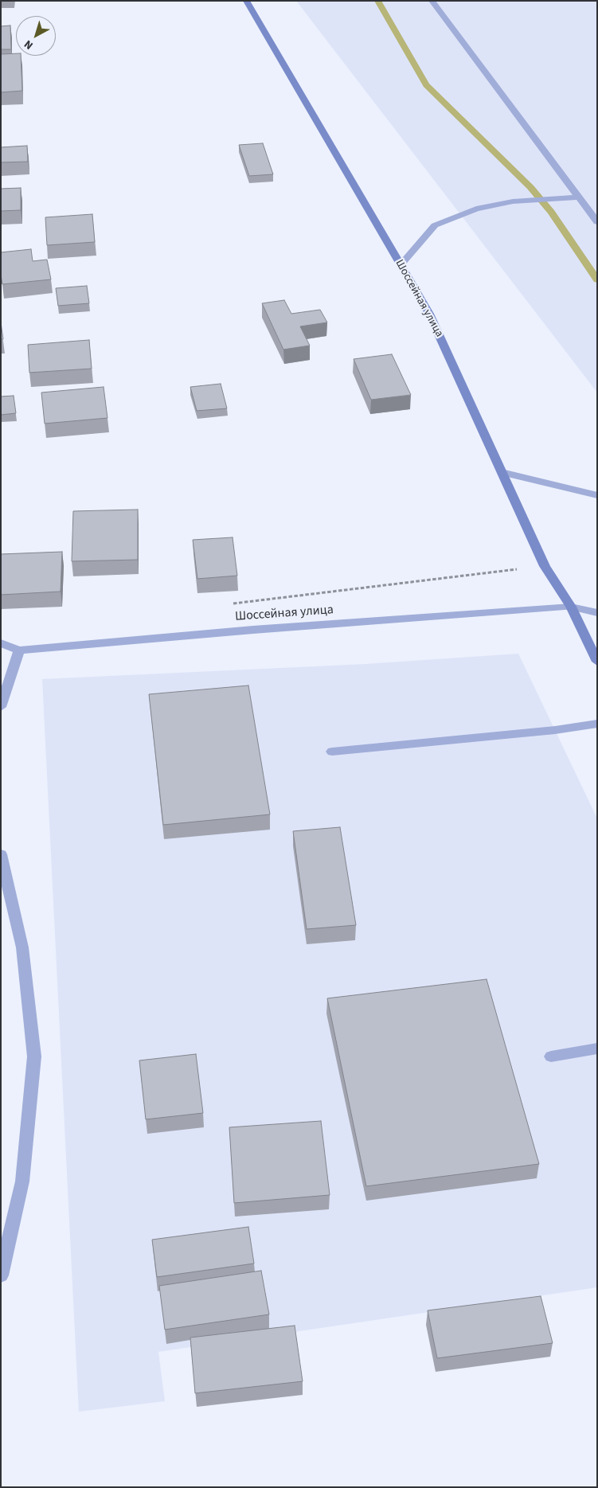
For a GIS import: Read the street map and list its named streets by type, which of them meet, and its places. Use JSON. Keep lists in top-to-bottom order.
{
  "streets": {
    "street": ["Шоссейная улица"]
  },
  "north": "bottom left"
}
